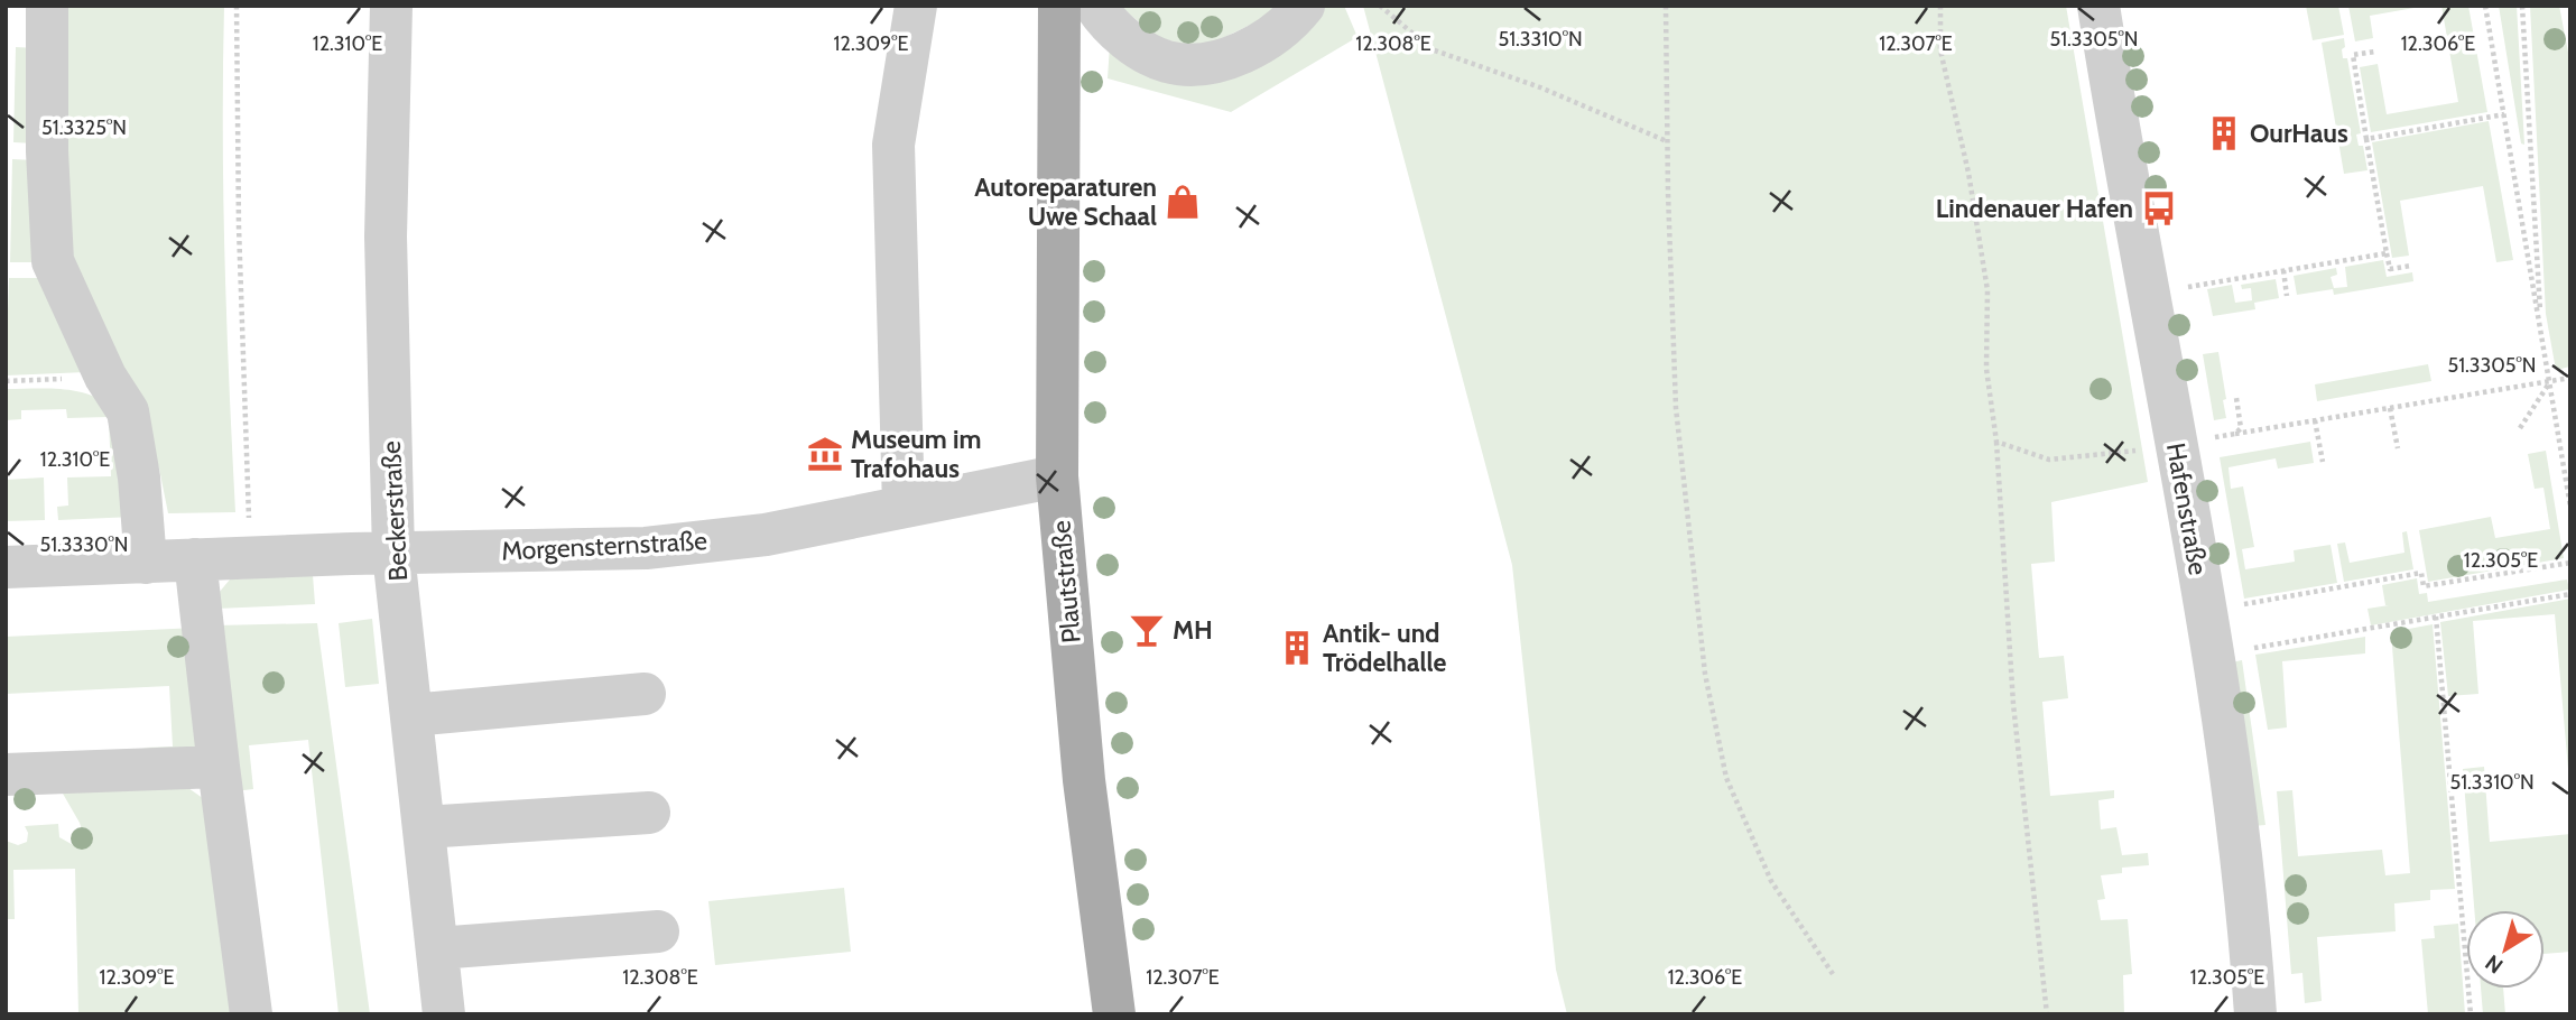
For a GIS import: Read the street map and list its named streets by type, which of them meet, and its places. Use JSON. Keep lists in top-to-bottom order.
{
  "streets": {
    "main road": ["Plautstraße"],
    "street": ["Hafenstraße", "Beckerstraße", "Morgensternstraße"]
  },
  "crossings": [
    ["Beckerstraße", "Morgensternstraße"],
    ["Morgensternstraße", "Plautstraße"]
  ],
  "places": {
    "building": ["OurHaus", "Antik- und Trödelhalle"],
    "shop": ["Autoreparaturen Uwe Schaal"],
    "bus stop": ["Lindenauer Hafen"],
    "museum": ["Museum im Trafohaus"],
    "bar": ["MH"]
  },
  "north": "bottom left",
  "coordinates": [
    "51.3310°N",
    "51.3305°N",
    "12.310°E",
    "12.309°E",
    "12.308°E",
    "12.307°E",
    "12.306°E",
    "51.3325°N",
    "51.3330°N",
    "12.305°E"
  ]
}
